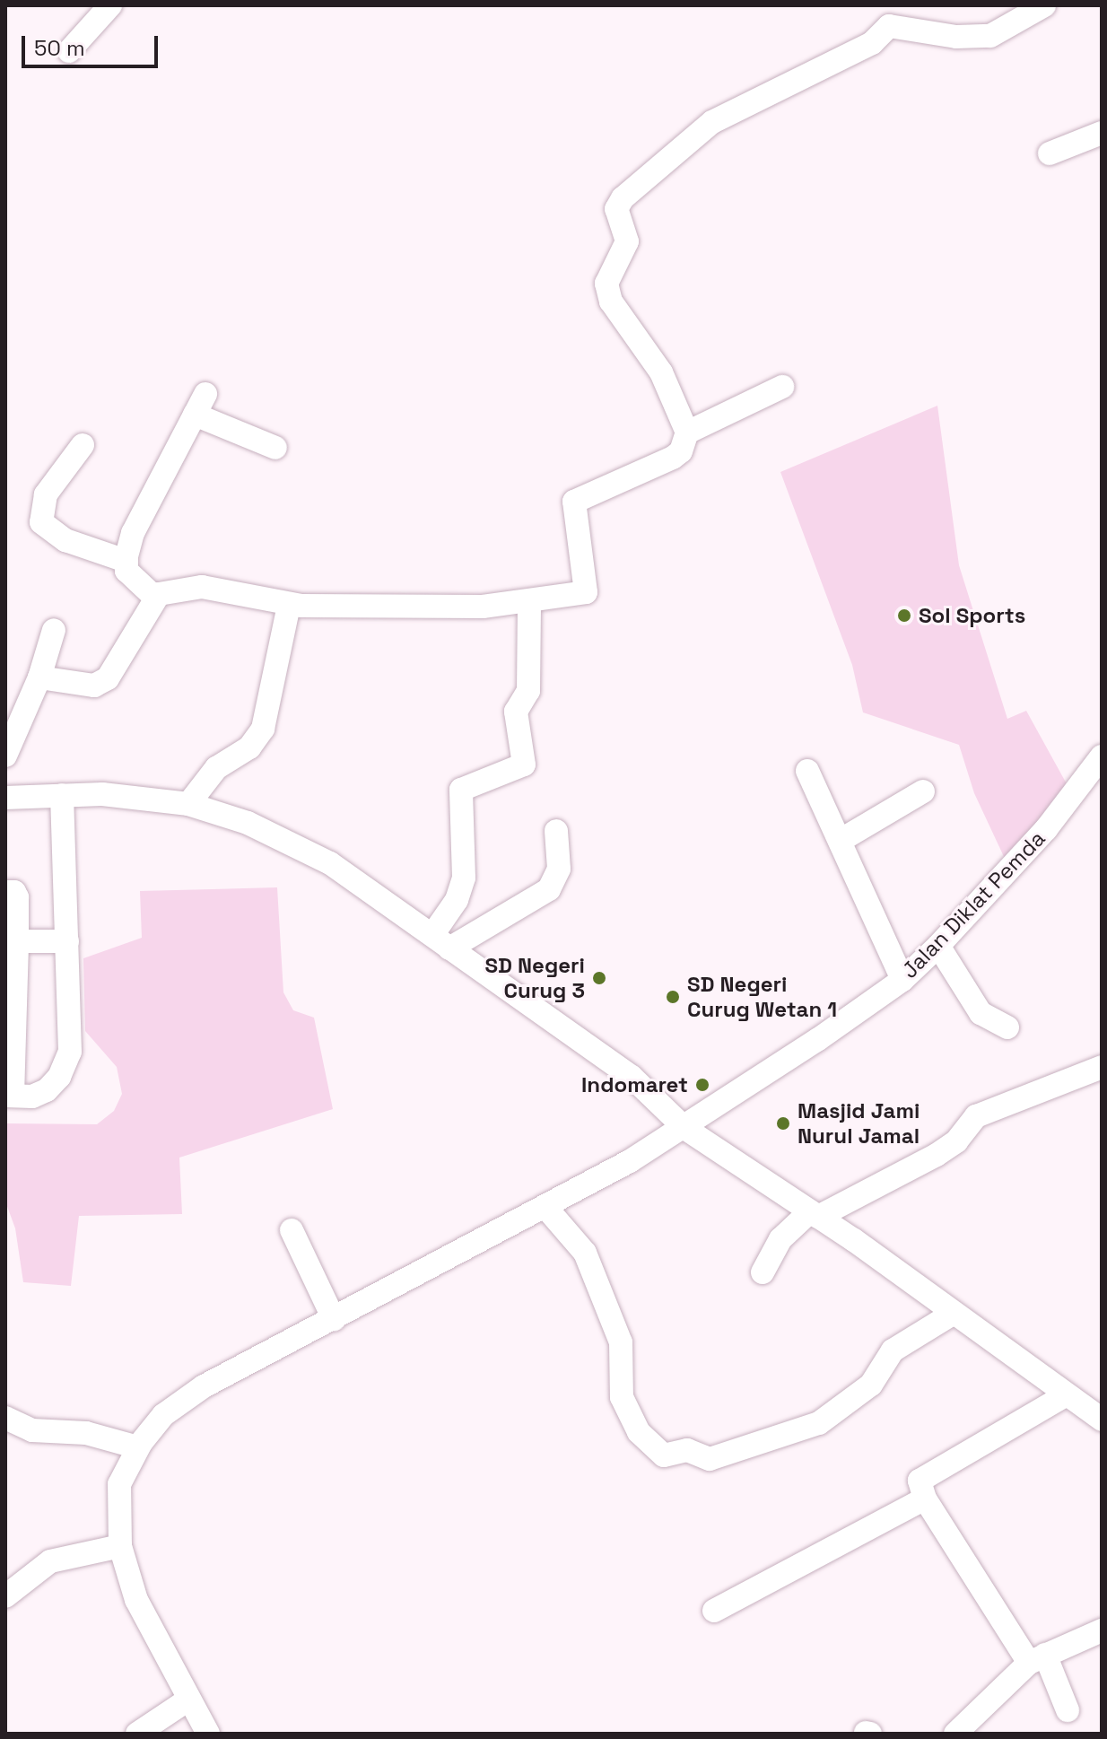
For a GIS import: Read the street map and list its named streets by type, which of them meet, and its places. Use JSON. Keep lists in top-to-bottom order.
{
  "streets": {
    "street": ["Jalan Diklat Pemda"]
  },
  "places": [
    "Sol Sports",
    "SD Negeri Curug 3",
    "SD Negeri Curug Wetan 1",
    "Indomaret",
    "Masjid Jami Nurul Jamal"
  ],
  "scale_bar": "50 m"
}
